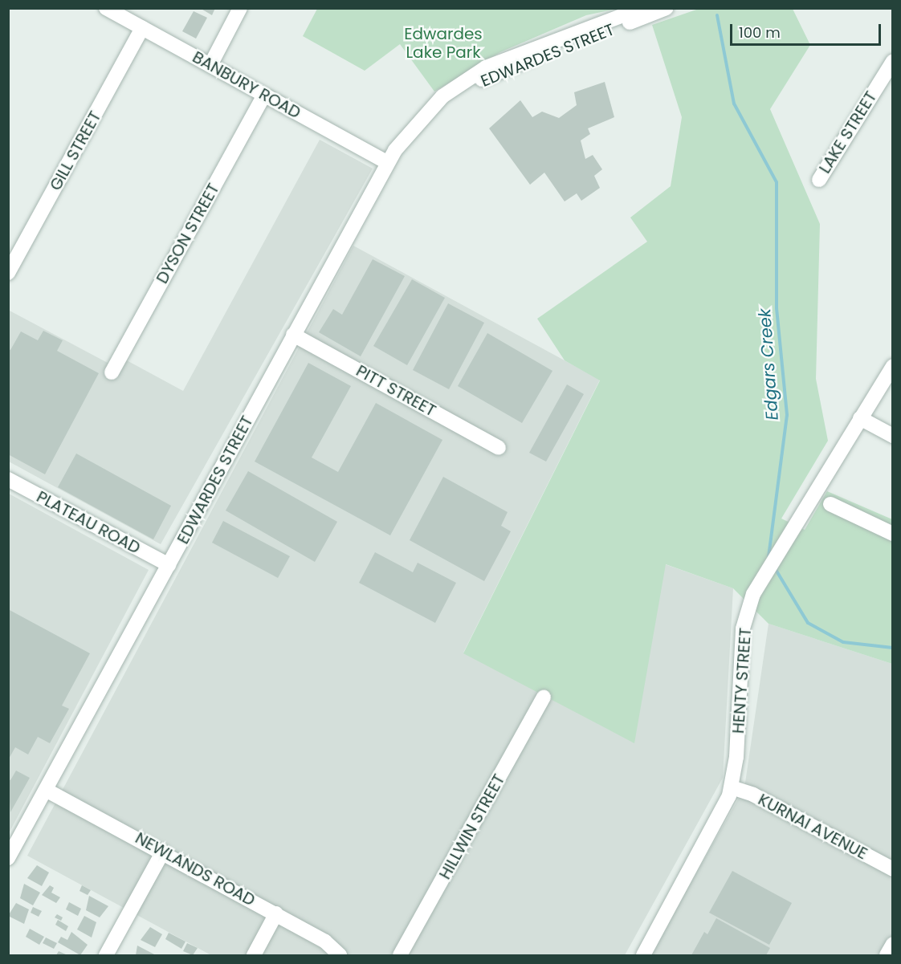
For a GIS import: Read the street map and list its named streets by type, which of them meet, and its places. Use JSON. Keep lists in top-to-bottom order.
{
  "streets": {
    "street": [
      "EDWARDES STREET",
      "BANBURY ROAD",
      "LAKE STREET",
      "GILL STREET",
      "DYSON STREET",
      "PITT STREET",
      "PLATEAU ROAD",
      "HENTY STREET",
      "HILLWIN STREET",
      "KURNAI AVENUE",
      "NEWLANDS ROAD"
    ]
  },
  "crossings": [
    ["EDWARDES STREET", "BANBURY ROAD"],
    ["EDWARDES STREET", "PITT STREET"],
    ["EDWARDES STREET", "PLATEAU ROAD"],
    ["EDWARDES STREET", "NEWLANDS ROAD"],
    ["BANBURY ROAD", "GILL STREET"],
    ["BANBURY ROAD", "DYSON STREET"],
    ["HENTY STREET", "KURNAI AVENUE"]
  ],
  "water": ["Edgars Creek"],
  "parks": ["Edwardes Lake Park"],
  "scale_bar": "100 m"
}
